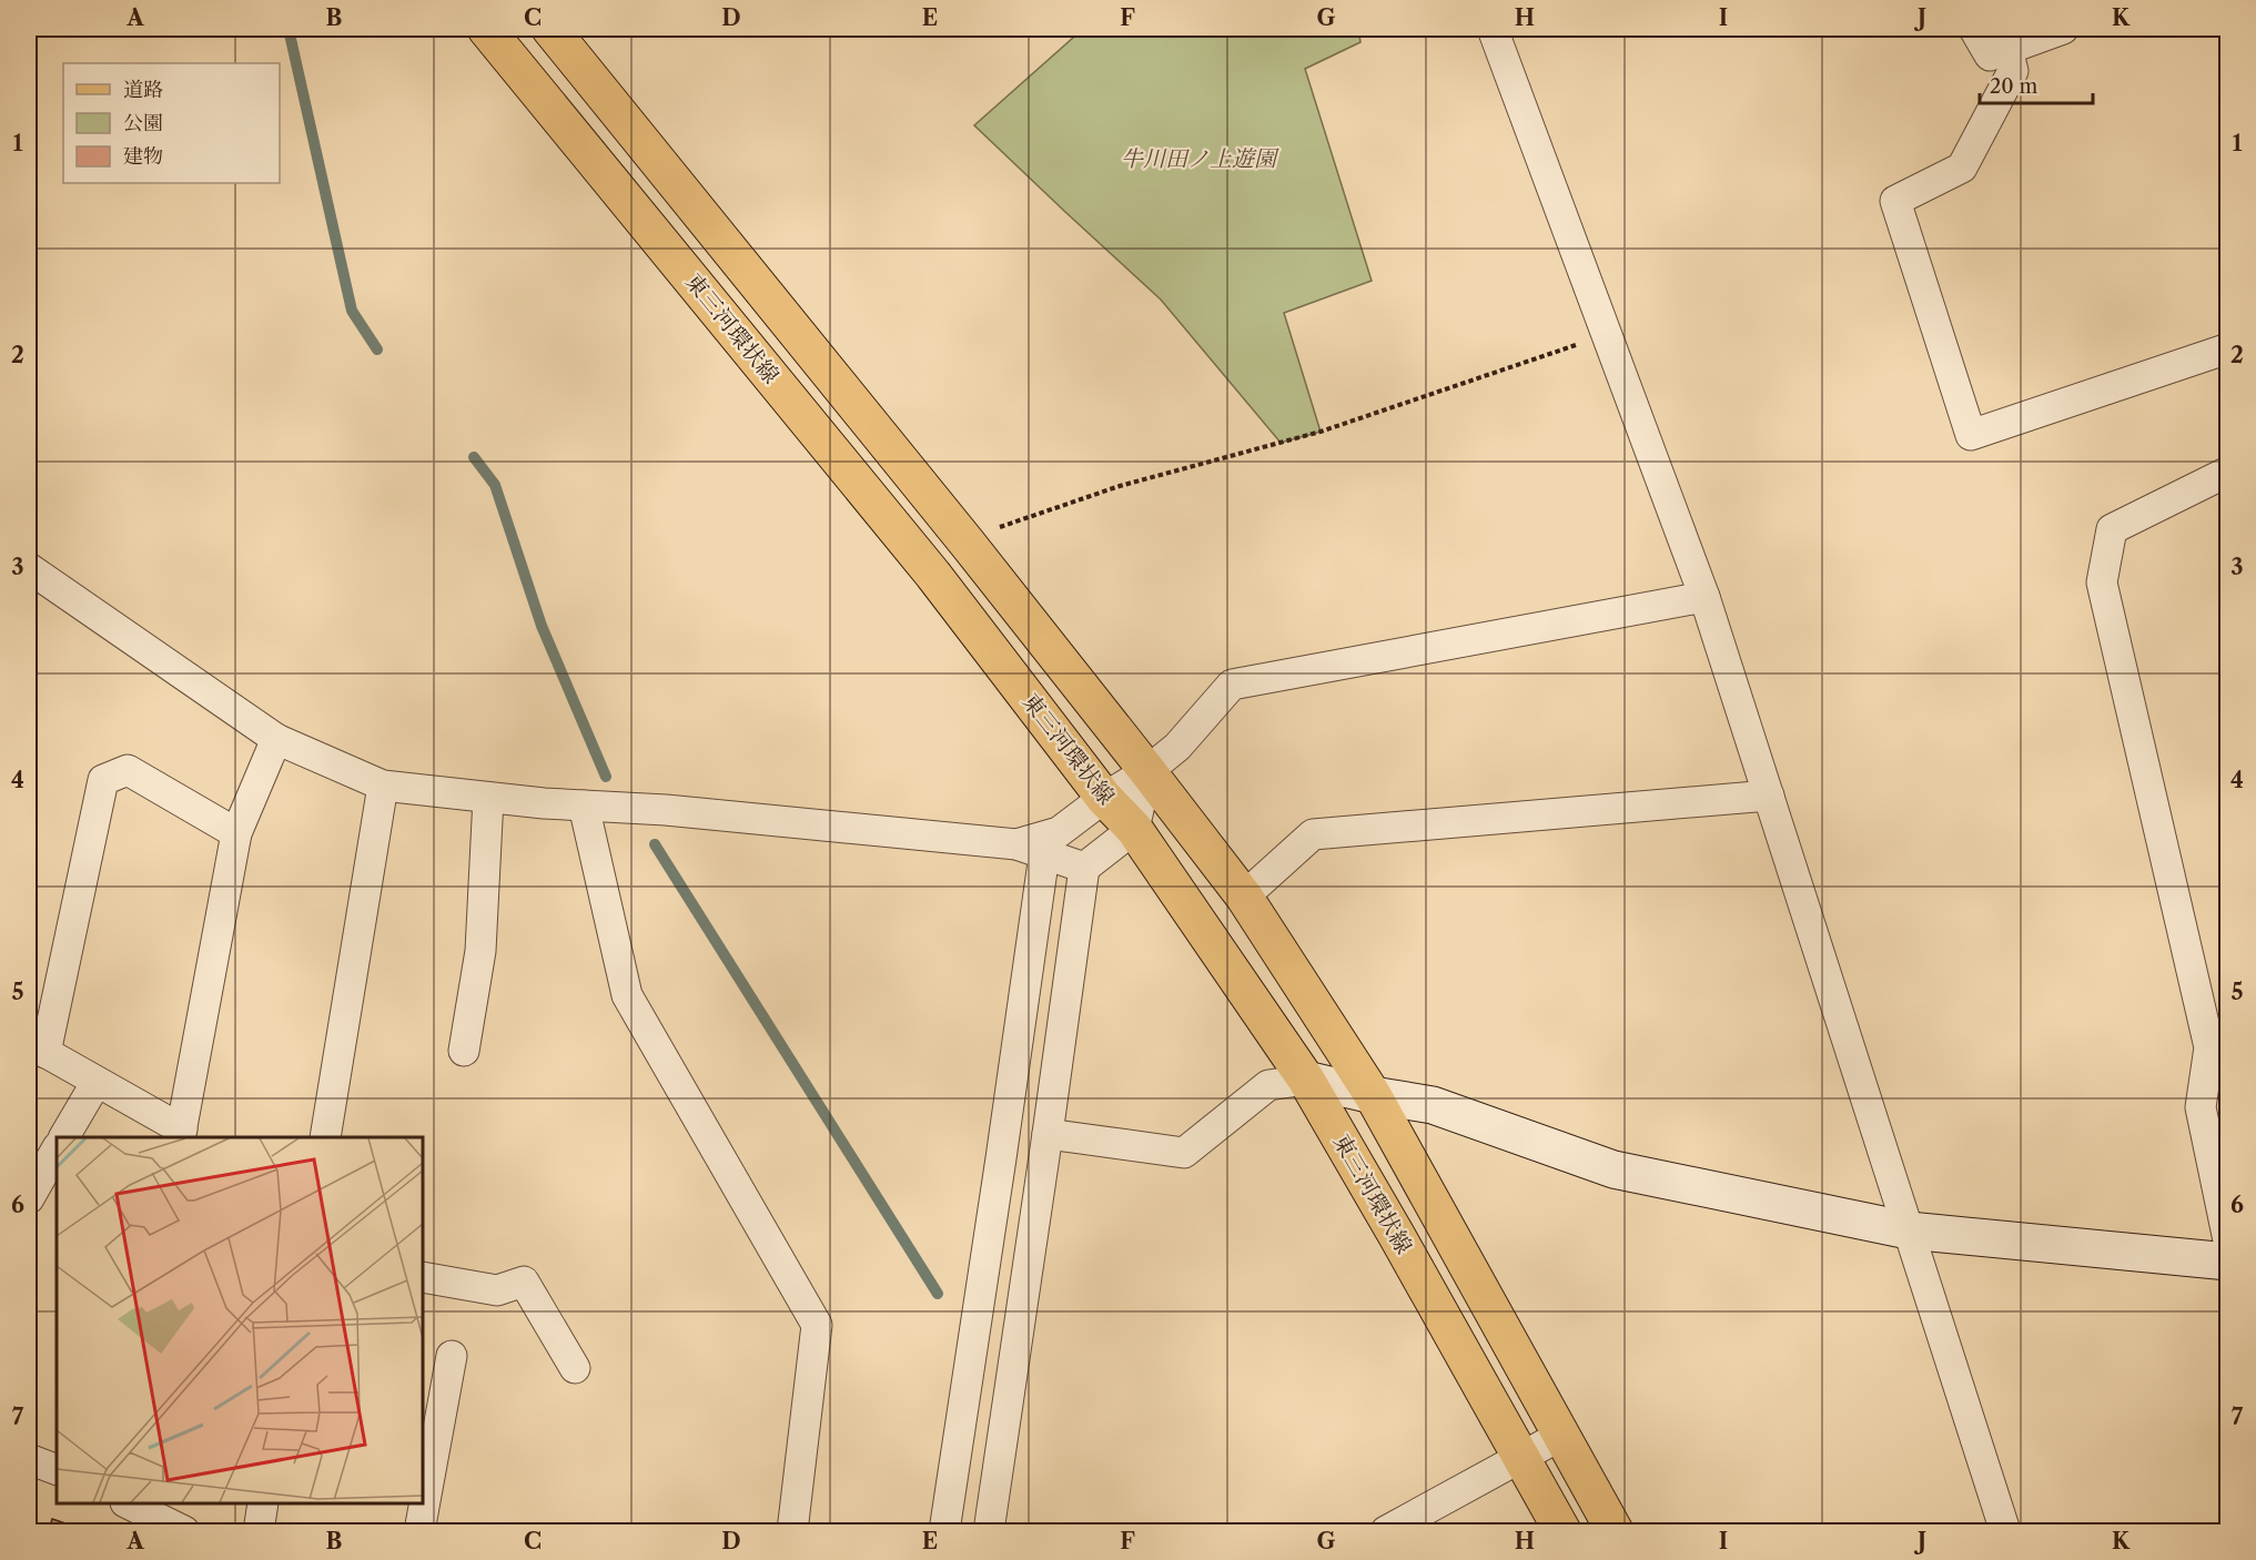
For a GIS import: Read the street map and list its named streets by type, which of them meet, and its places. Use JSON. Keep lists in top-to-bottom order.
{
  "streets": {
    "main road": ["東三河環状線"]
  },
  "parks": ["牛川田ノ上遊園"],
  "legend": ["道路", "公園", "建物"],
  "scale_bar": "20 m",
  "grid": {
    "columns": [
      "A",
      "B",
      "C",
      "D",
      "E",
      "F",
      "G",
      "H",
      "I",
      "J",
      "K"
    ],
    "rows": [
      "1",
      "2",
      "3",
      "4",
      "5",
      "6",
      "7"
    ]
  }
}
